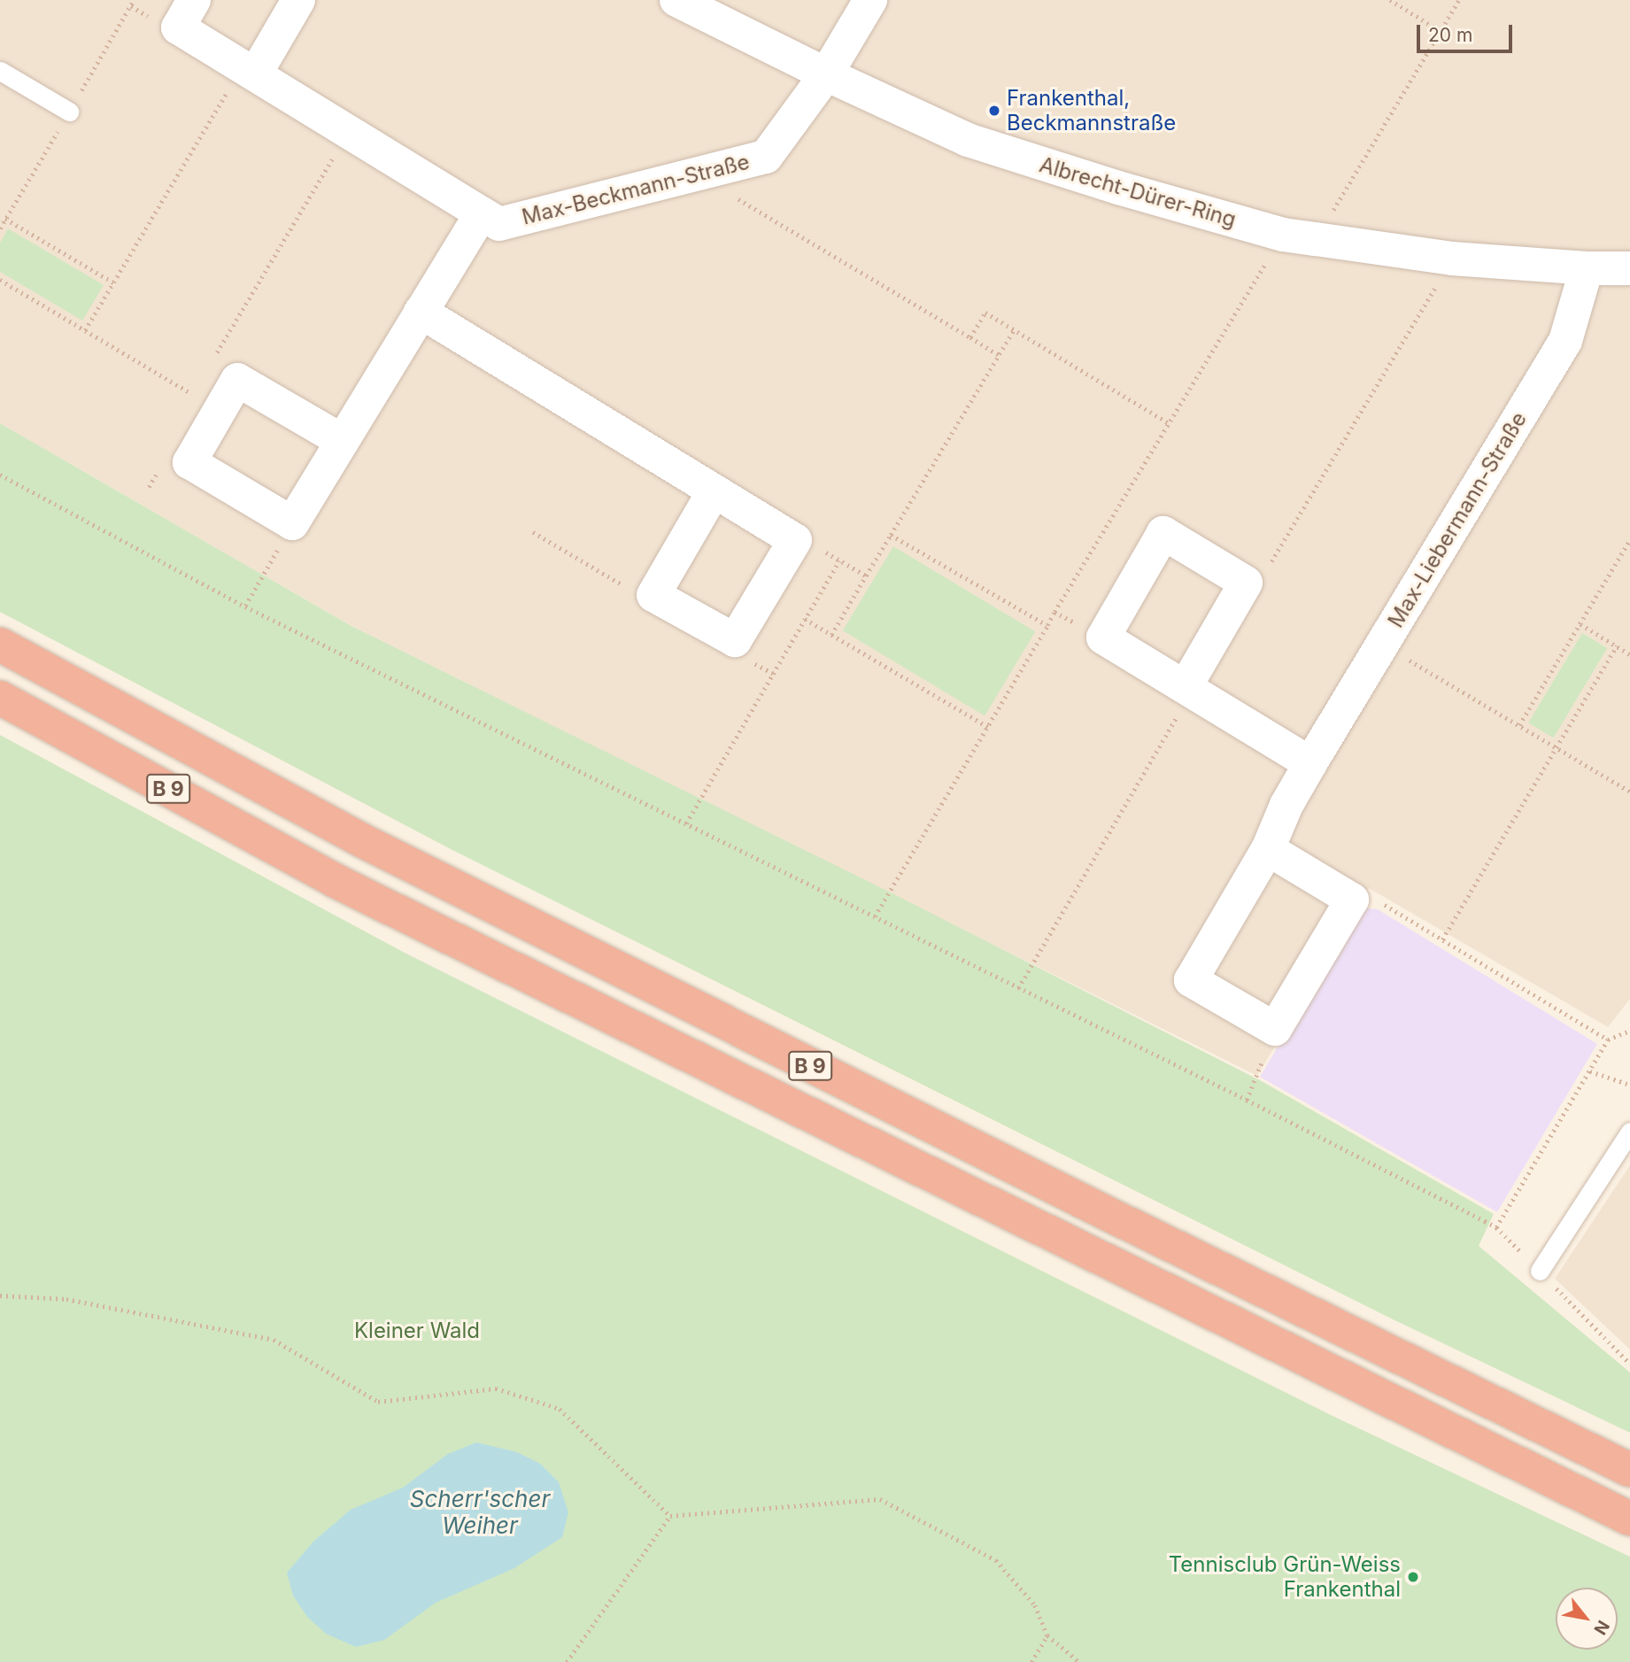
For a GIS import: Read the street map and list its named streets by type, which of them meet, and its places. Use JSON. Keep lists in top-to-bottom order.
{
  "streets": {
    "highway": ["B 9"],
    "street": ["Max-Beckmann-Straße", "Albrecht-Dürer-Ring", "Max-Liebermann-Straße"]
  },
  "crossings": [
    ["Max-Beckmann-Straße", "Albrecht-Dürer-Ring"],
    ["Albrecht-Dürer-Ring", "Max-Liebermann-Straße"]
  ],
  "water": ["Scherr'scher Weiher"],
  "parks": ["Kleiner Wald"],
  "places": ["Frankenthal, Beckmannstraße", "Tennisclub Grün-Weiss Frankenthal"],
  "scale_bar": "20 m",
  "north": "bottom right"
}
